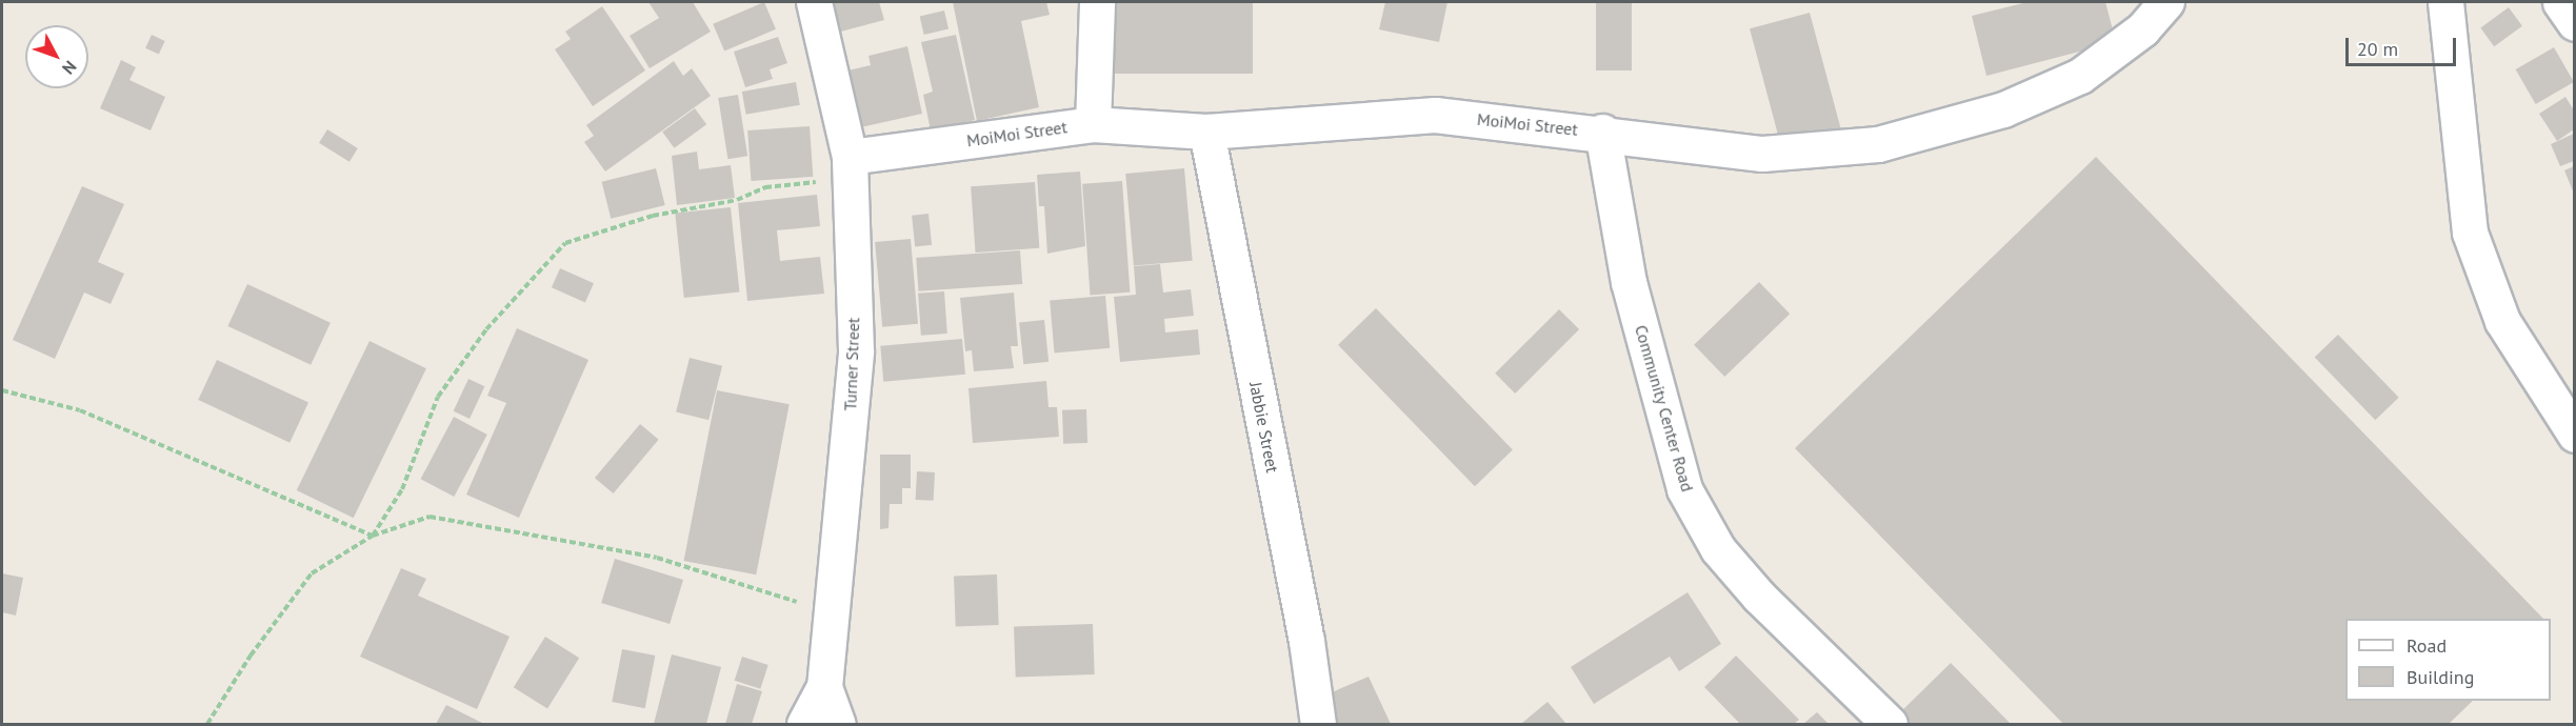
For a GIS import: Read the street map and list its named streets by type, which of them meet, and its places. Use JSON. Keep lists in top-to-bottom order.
{
  "streets": {
    "street": [
      "MoiMoi Street",
      "Turner Street",
      "Community Center Road",
      "Jabbie Street"
    ]
  },
  "crossings": [
    ["MoiMoi Street", "Turner Street"],
    ["MoiMoi Street", "Community Center Road"],
    ["MoiMoi Street", "Jabbie Street"]
  ],
  "legend": ["Road", "Building"],
  "scale_bar": "20 m",
  "north": "bottom right"
}
